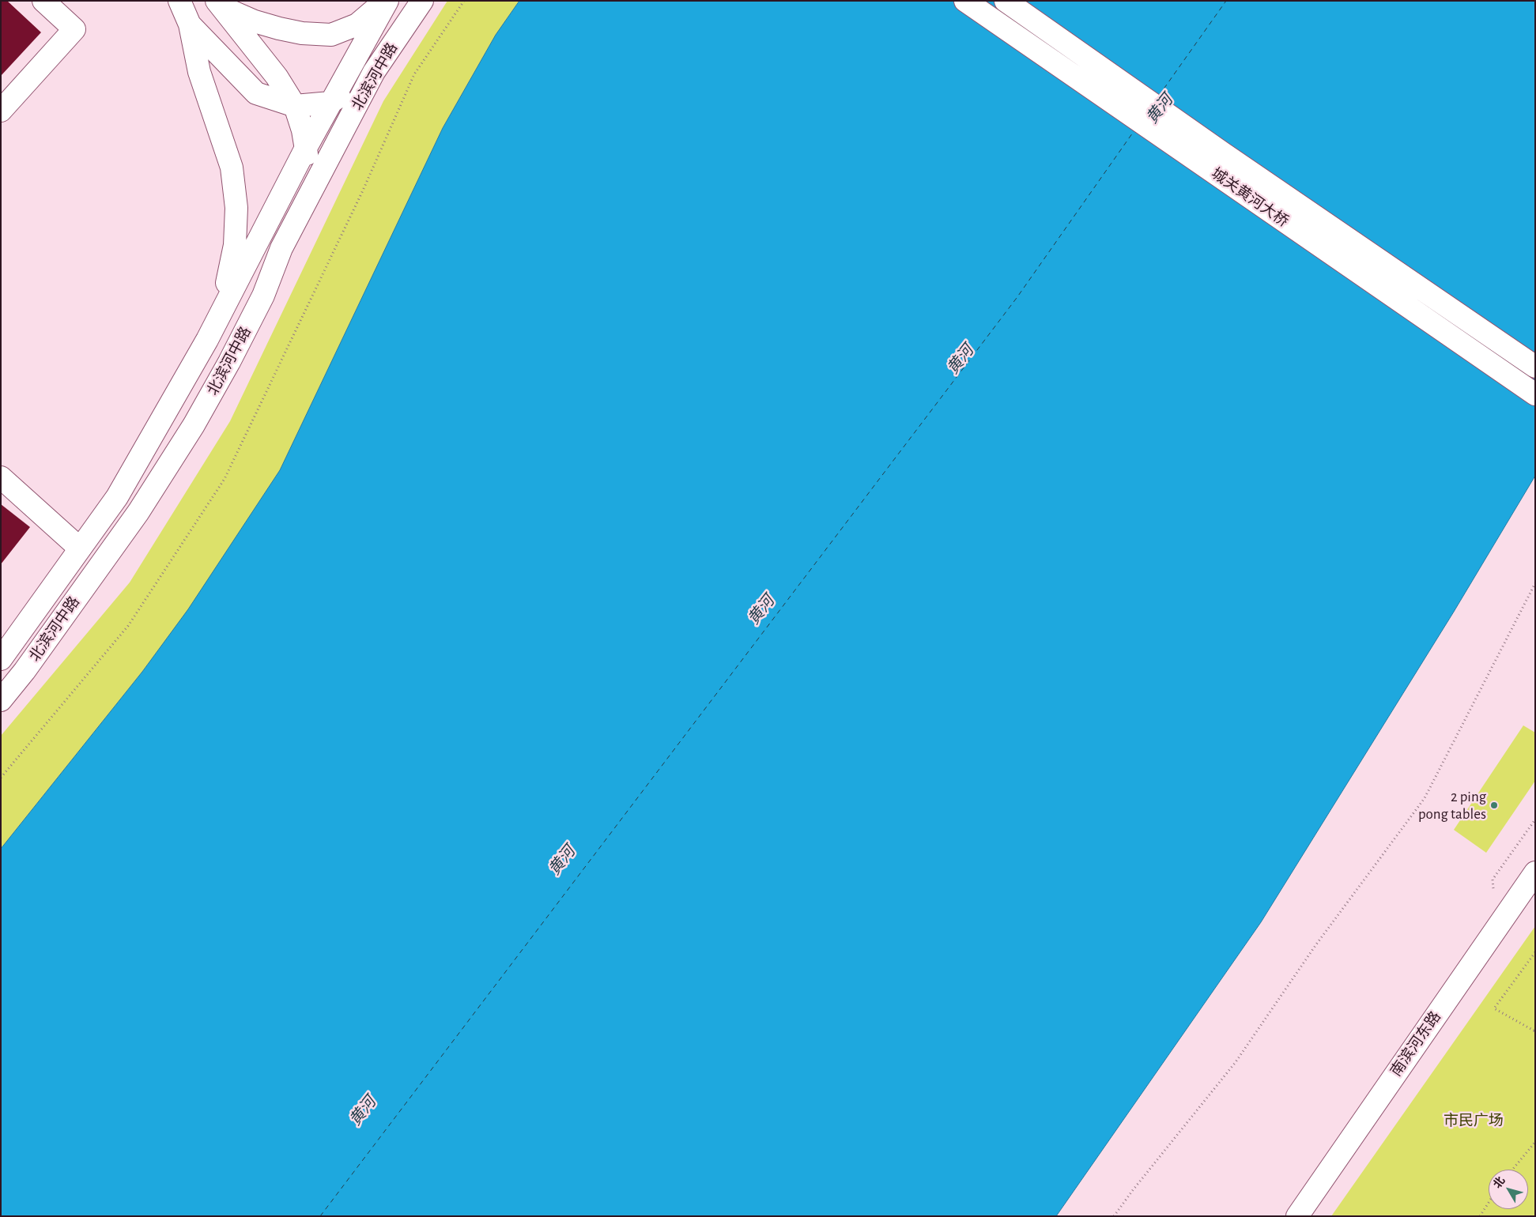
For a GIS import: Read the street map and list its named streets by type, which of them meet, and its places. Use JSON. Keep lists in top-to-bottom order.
{
  "streets": {
    "main road": ["北滨河中路", "城关黄河大桥", "南滨河东路"]
  },
  "water": ["黄河"],
  "parks": ["市民广场"],
  "places": ["2 ping pong tables"],
  "north": "top left"
}
